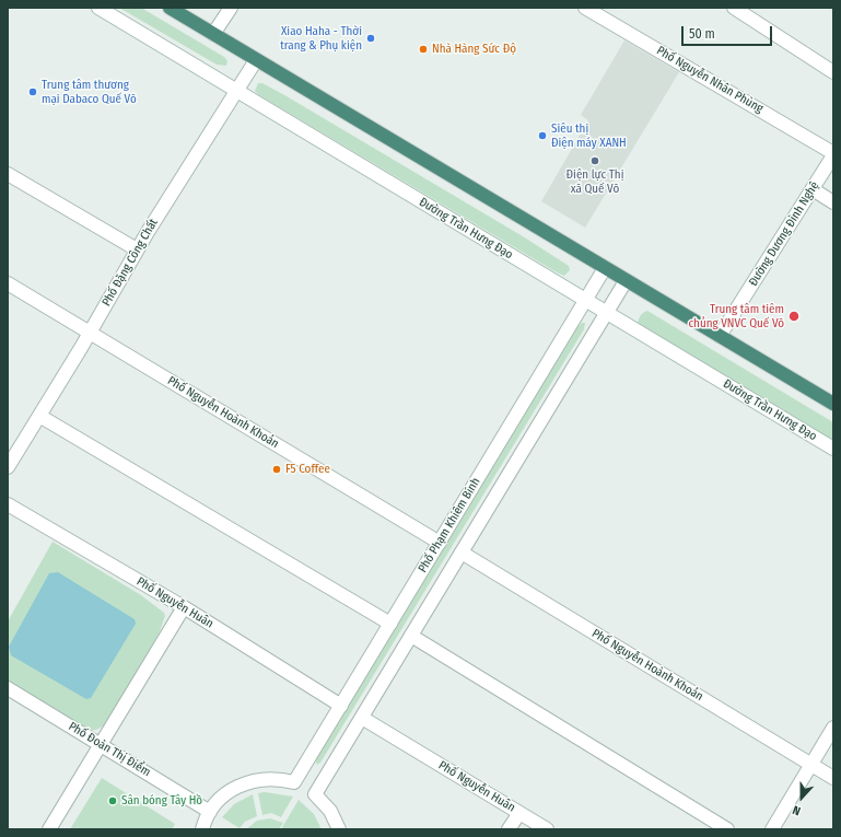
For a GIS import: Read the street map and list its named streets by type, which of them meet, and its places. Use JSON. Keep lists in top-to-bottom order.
{
  "streets": {
    "street": [
      "Phố Nguyễn Nhân Phùng",
      "Đường Trần Hưng Đạo",
      "Đường Dương Đình Nghệ",
      "Phố Đặng Công Chất",
      "Phố Nguyễn Hoành Khoản",
      "Phố Phạm Khiêm Bính",
      "Phố Nguyễn Huân",
      "Phố Đoàn Thị Điểm"
    ]
  },
  "crossings": [
    ["Phố Nguyễn Nhân Phùng", "Đường Dương Đình Nghệ"],
    ["Đường Trần Hưng Đạo", "Phố Đặng Công Chất"],
    ["Đường Trần Hưng Đạo", "Phố Phạm Khiêm Bính"],
    ["Phố Đặng Công Chất", "Phố Nguyễn Hoành Khoản"],
    ["Phố Nguyễn Hoành Khoản", "Phố Phạm Khiêm Bính"],
    ["Phố Phạm Khiêm Bính", "Phố Nguyễn Huân"],
    ["Phố Phạm Khiêm Bính", "Phố Đoàn Thị Điểm"]
  ],
  "places": [
    "Xiao Haha - Thời trang & Phụ kiện",
    "Nhà Hàng Sức Độ",
    "Trung tâm thương mại Dabaco Quế Võ",
    "Siêu thị Điện máy XANH",
    "Điện lực Thị xã Quế Võ",
    "Trung tâm tiêm chủng VNVC Quế Võ",
    "F5 Coffee",
    "Sân bóng Tây Hồ"
  ],
  "scale_bar": "50 m",
  "north": "bottom"
}
